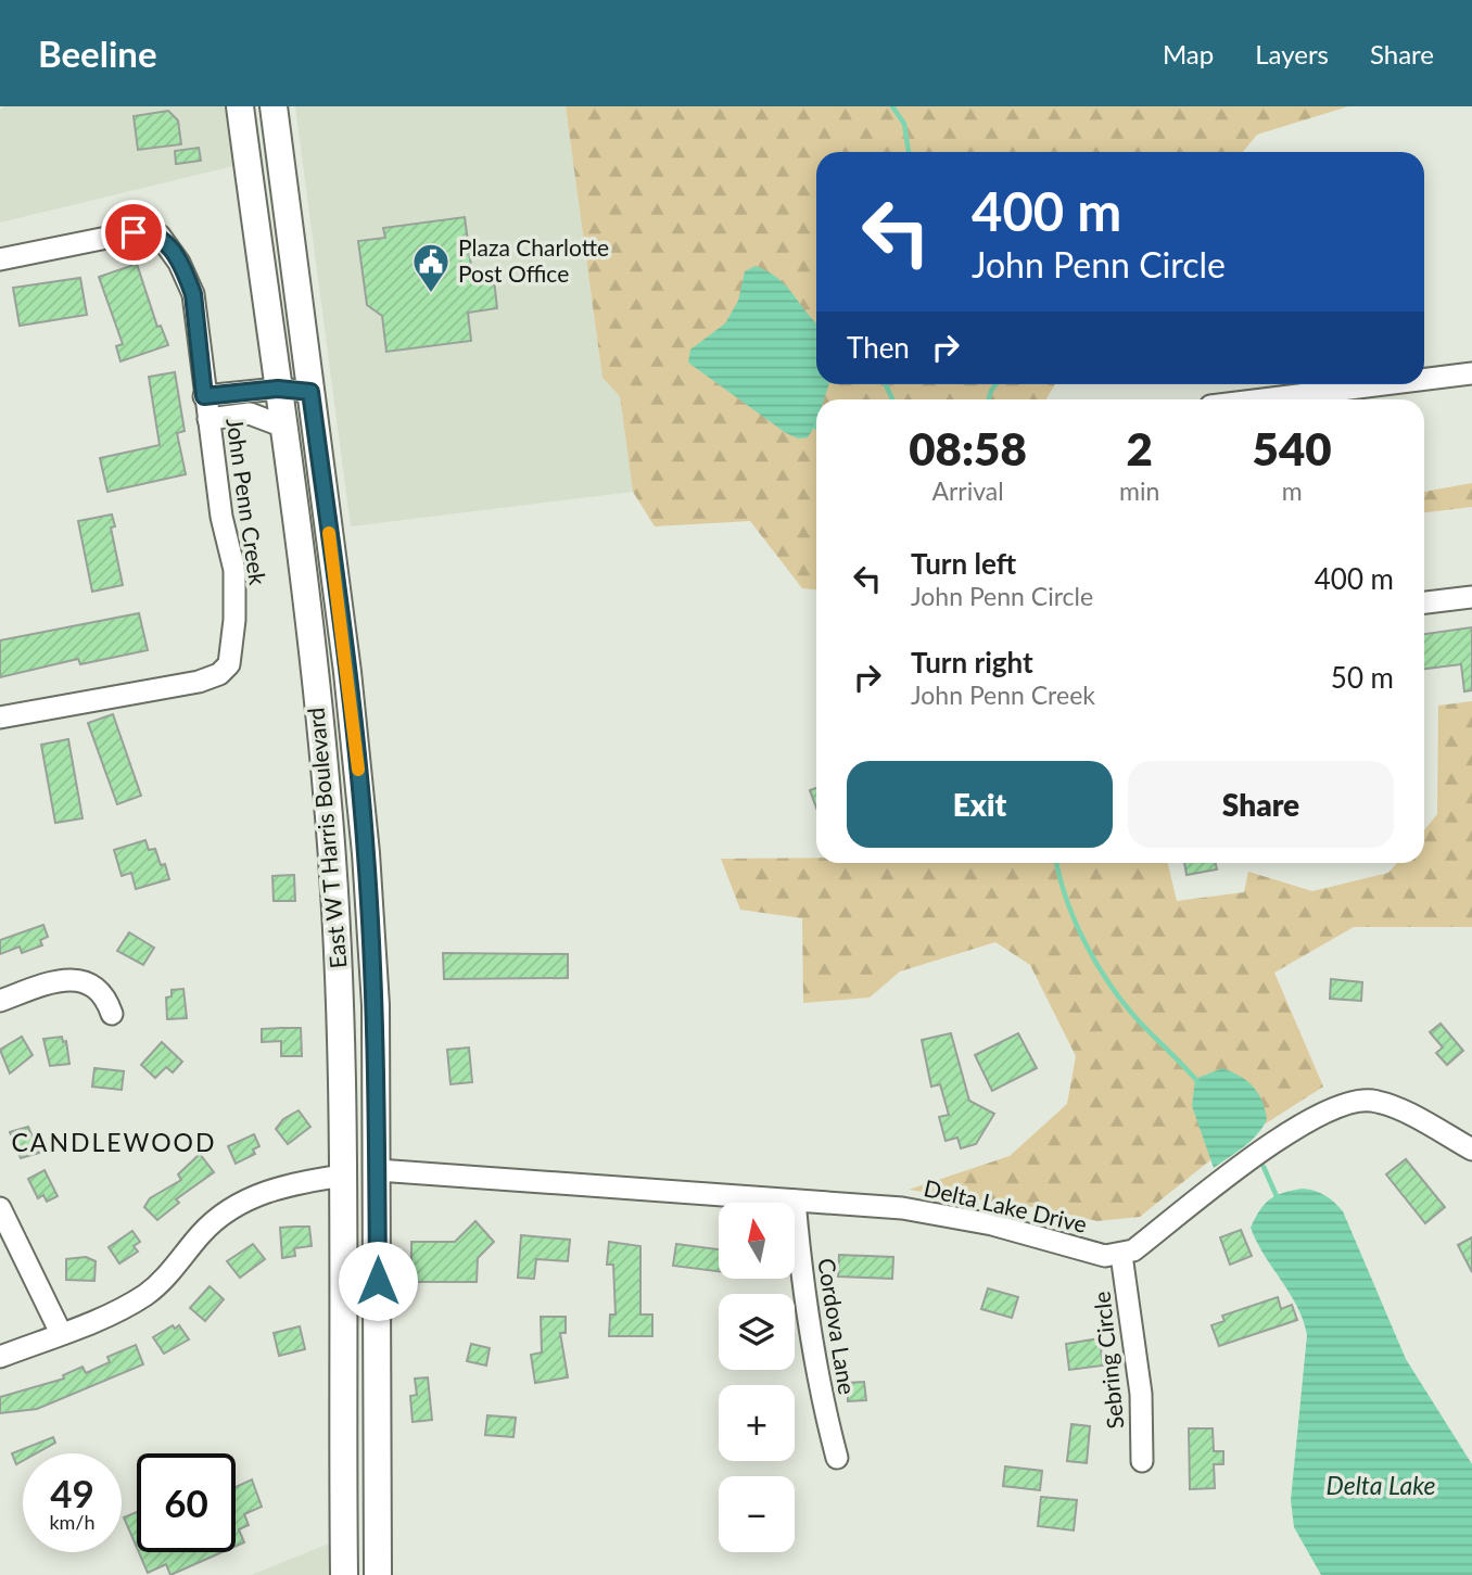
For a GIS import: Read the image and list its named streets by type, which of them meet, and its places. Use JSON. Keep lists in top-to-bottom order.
{
  "streets": {
    "main road": ["East W T Harris Boulevard"],
    "street": [
      "John Penn Creek",
      "Delta Lake Drive",
      "Cordova Lane",
      "Sebring Circle"
    ]
  },
  "crossings": [
    ["East W T Harris Boulevard", "Delta Lake Drive"],
    ["Delta Lake Drive", "Cordova Lane"],
    ["Delta Lake Drive", "Sebring Circle"]
  ],
  "districts": ["CANDLEWOOD"],
  "water": ["Delta Lake"],
  "places": {
    "public building": ["Plaza Charlotte Post Office"]
  },
  "north": "top",
  "page": {
    "header": "Beeline",
    "nav": ["Map", "Layers", "Share"],
    "turn": ["400 m", "John Penn Circle"],
    "then": "Then",
    "eta": [
      "08:58",
      "Arrival",
      "2",
      "min",
      "540",
      "m"
    ],
    "list": [
      {
        "name": "Turn left",
        "note": "John Penn Circle",
        "value": "400 m"
      },
      {
        "name": "Turn right",
        "note": "John Penn Creek",
        "value": "50 m"
      }
    ],
    "buttons": ["Exit", "Share"],
    "map_buttons": ["+", "−"],
    "speed": "49 km/h",
    "limit": "60"
  }
}
